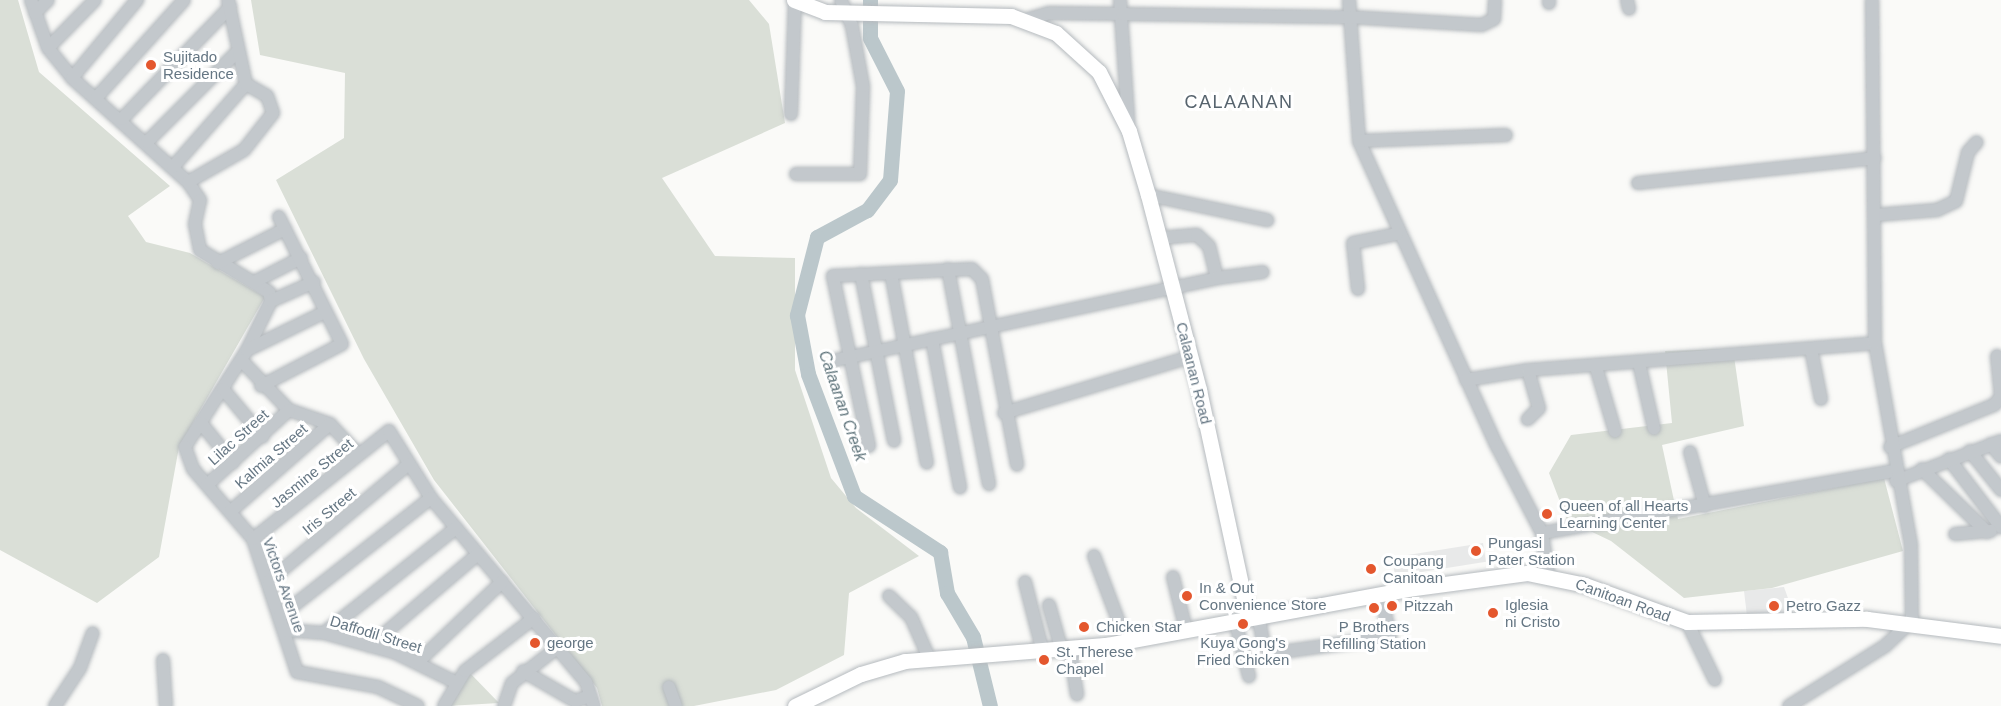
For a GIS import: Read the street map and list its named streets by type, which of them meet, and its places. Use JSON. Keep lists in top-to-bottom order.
{
  "streets": {
    "main road": ["Calaanan Road", "Canitoan Road"],
    "street": [
      "Lilac Street",
      "Kalmia Street",
      "Jasmine Street",
      "Iris Street",
      "Victors Avenue",
      "Daffodil Street"
    ]
  },
  "crossings": [
    ["Calaanan Road", "Canitoan Road"],
    ["Lilac Street", "Victors Avenue"],
    ["Kalmia Street", "Victors Avenue"],
    ["Jasmine Street", "Iris Street"],
    ["Jasmine Street", "Victors Avenue"],
    ["Iris Street", "Victors Avenue"],
    ["Victors Avenue", "Daffodil Street"]
  ],
  "districts": ["CALAANAN"],
  "water": ["Calaanan Creek"],
  "places": [
    "Sujitado Residence",
    "Queen of all Hearts Learning Center",
    "Pungasi Pater Station",
    "Coupang Canitoan",
    "In & Out Convenience Store",
    "Pitzzah",
    "Petro Gazz",
    "P Brothers Refilling Station",
    "Iglesia ni Cristo",
    "Kuya Gong's Fried Chicken",
    "Chicken Star",
    "george",
    "St. Therese Chapel"
  ]
}
